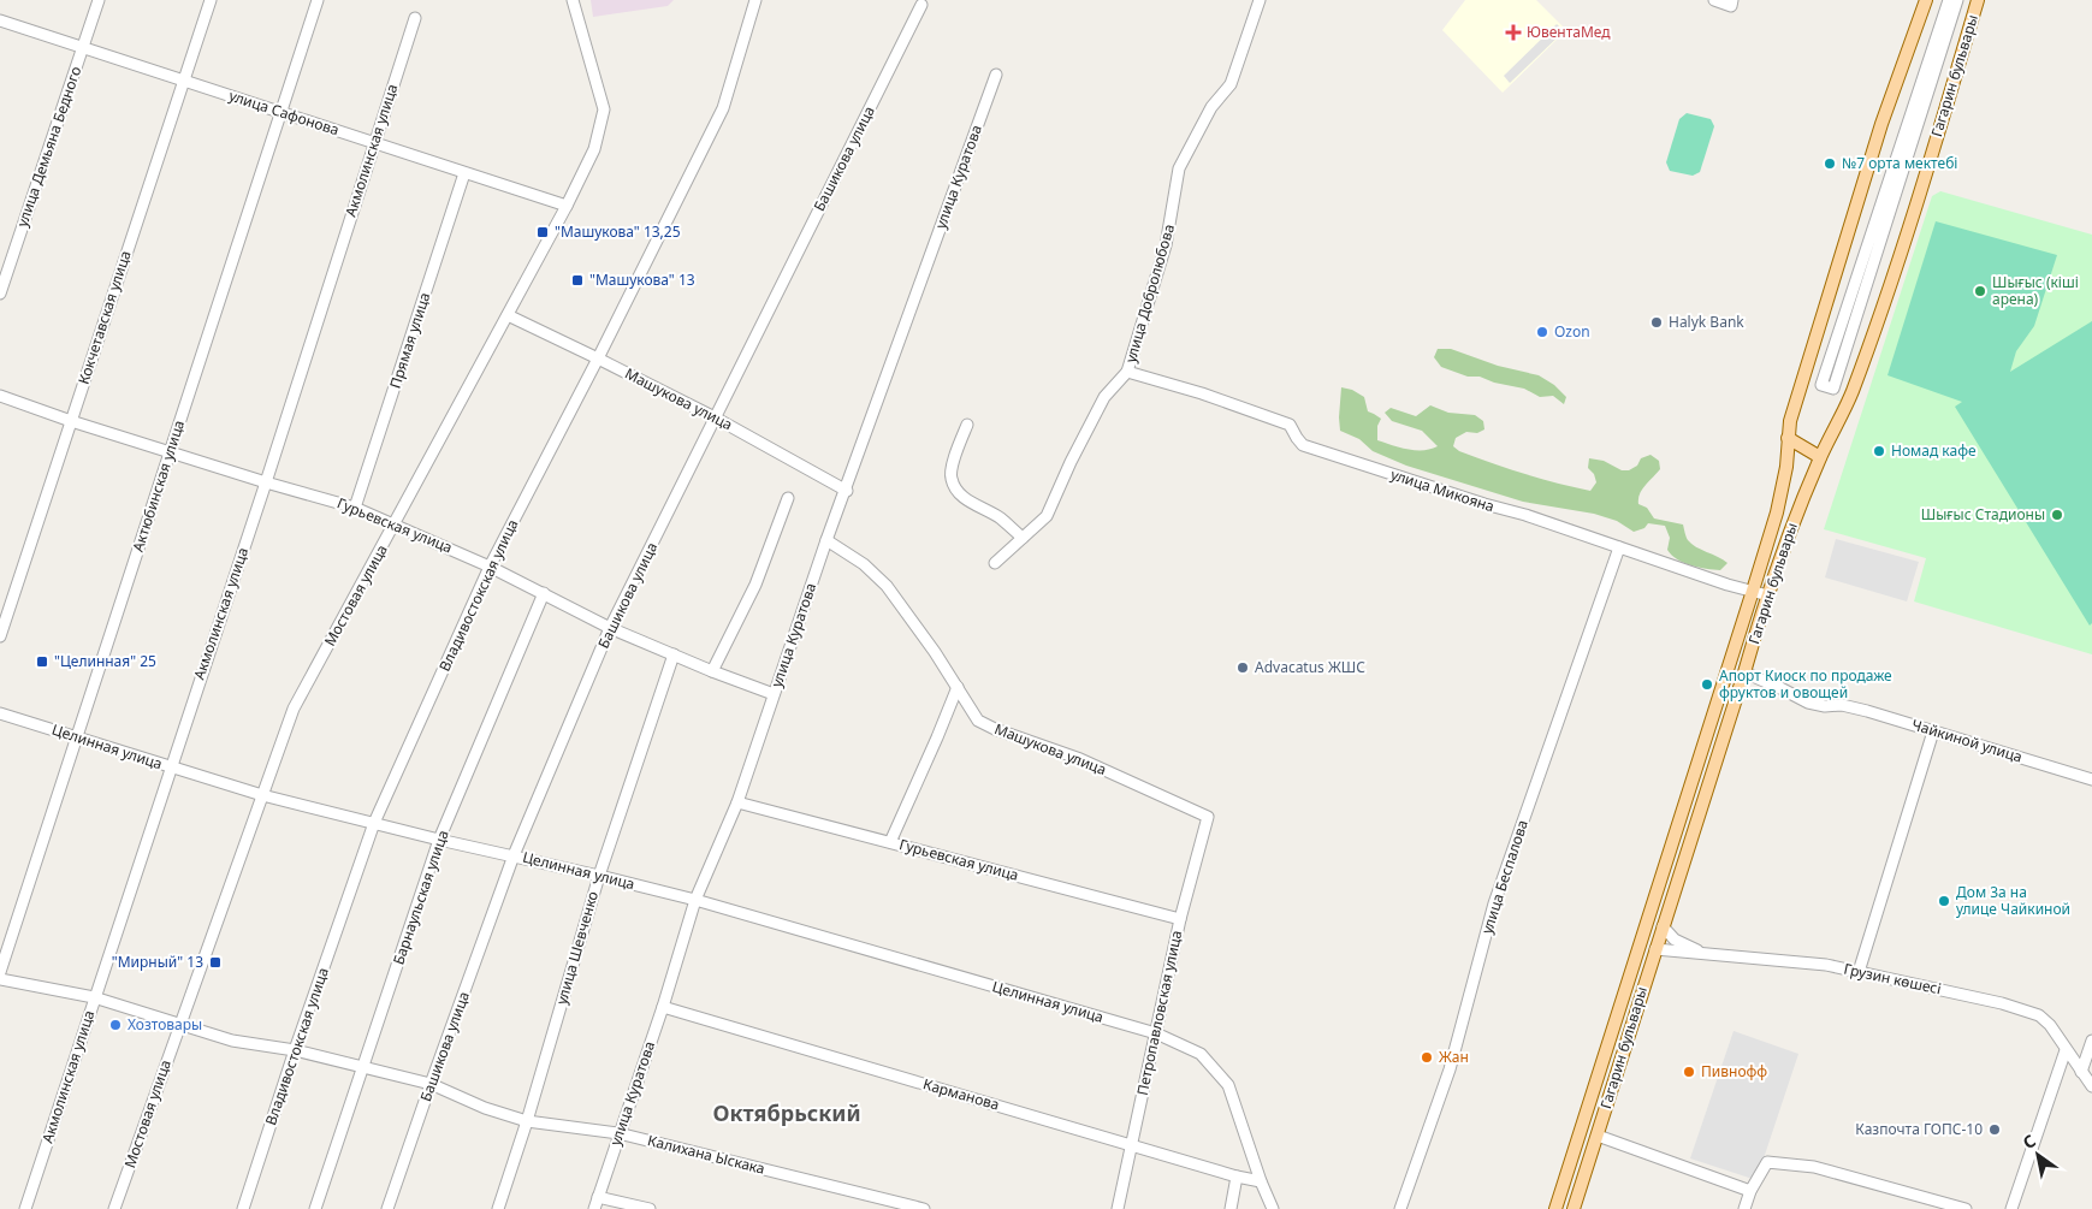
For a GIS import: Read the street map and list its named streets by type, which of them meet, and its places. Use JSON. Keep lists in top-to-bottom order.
{
  "streets": {
    "main road": ["Гагарин бульвары"],
    "street": [
      "улица Сафонова",
      "улица Демьяна Бедного",
      "Акмолинская улица",
      "Башикова улица",
      "улица Куратова",
      "улица Добролюбова",
      "Кокчетавская улица",
      "Прямая улица",
      "Машукова улица",
      "Актюбинская улица",
      "улица Микояна",
      "Гурьевская улица",
      "Мостовая улица",
      "Владивостокская улица",
      "Чайкиной улица",
      "Целинная улица",
      "улица Беспалова",
      "Барнаульская улица",
      "улица Шевченко",
      "Грузин көшесі",
      "Петропавловская улица",
      "Карманова",
      "Калихана Ыскака"
    ]
  },
  "crossings": [
    ["Гагарин бульвары", "улица Микояна"],
    ["Гагарин бульвары", "Чайкиной улица"],
    ["Гагарин бульвары", "Грузин көшесі"],
    ["улица Сафонова", "улица Демьяна Бедного"],
    ["улица Сафонова", "Акмолинская улица"],
    ["улица Сафонова", "Кокчетавская улица"],
    ["улица Сафонова", "Прямая улица"],
    ["улица Сафонова", "Актюбинская улица"],
    ["улица Сафонова", "Мостовая улица"],
    ["Акмолинская улица", "Гурьевская улица"],
    ["Акмолинская улица", "Целинная улица"],
    ["Акмолинская улица", "Калихана Ыскака"],
    ["Башикова улица", "Машукова улица"],
    ["Башикова улица", "Гурьевская улица"],
    ["Башикова улица", "Целинная улица"],
    ["Башикова улица", "Калихана Ыскака"],
    ["улица Куратова", "Машукова улица"],
    ["улица Куратова", "Гурьевская улица"],
    ["улица Куратова", "Целинная улица"],
    ["улица Куратова", "Карманова"],
    ["улица Куратова", "Калихана Ыскака"],
    ["улица Добролюбова", "улица Микояна"],
    ["Кокчетавская улица", "Гурьевская улица"],
    ["Прямая улица", "Гурьевская улица"],
    ["Машукова улица", "Мостовая улица"],
    ["Машукова улица", "Владивостокская улица"],
    ["Машукова улица", "Петропавловская улица"],
    ["Актюбинская улица", "Гурьевская улица"],
    ["Актюбинская улица", "Целинная улица"],
    ["улица Микояна", "улица Беспалова"],
    ["Гурьевская улица", "Мостовая улица"],
    ["Гурьевская улица", "Владивостокская улица"],
    ["Гурьевская улица", "Барнаульская улица"],
    ["Гурьевская улица", "улица Шевченко"],
    ["Гурьевская улица", "Петропавловская улица"],
    ["Мостовая улица", "Целинная улица"],
    ["Мостовая улица", "Калихана Ыскака"],
    ["Владивостокская улица", "Целинная улица"],
    ["Владивостокская улица", "Калихана Ыскака"],
    ["Целинная улица", "Барнаульская улица"],
    ["Целинная улица", "улица Шевченко"],
    ["Целинная улица", "Петропавловская улица"],
    ["Целинная улица", "Карманова"],
    ["Барнаульская улица", "Калихана Ыскака"],
    ["улица Шевченко", "Калихана Ыскака"],
    ["Петропавловская улица", "Карманова"]
  ],
  "districts": ["Октябрьский"],
  "places": {
    "health": ["ЮвентаМед"],
    "other": [
      "№7 орта мектебі",
      "Шығыс (кіші арена)",
      "Halyk Bank",
      "Ozon",
      "Номад кафе",
      "Шығыс Стадионы",
      "Advacatus ЖШС",
      "Апорт Киоск по продаже фруктов и овощей",
      "Дом 3а на улице Чайкиной",
      "Хозтовары",
      "Жан",
      "Пивнофф",
      "Казпочта ГОПС-10"
    ],
    "transit": [
      "\"Машукова\" 13,25",
      "\"Машукова\" 13",
      "\"Целинная\" 25",
      "\"Мирный\" 13"
    ]
  },
  "north": "top left"
}
